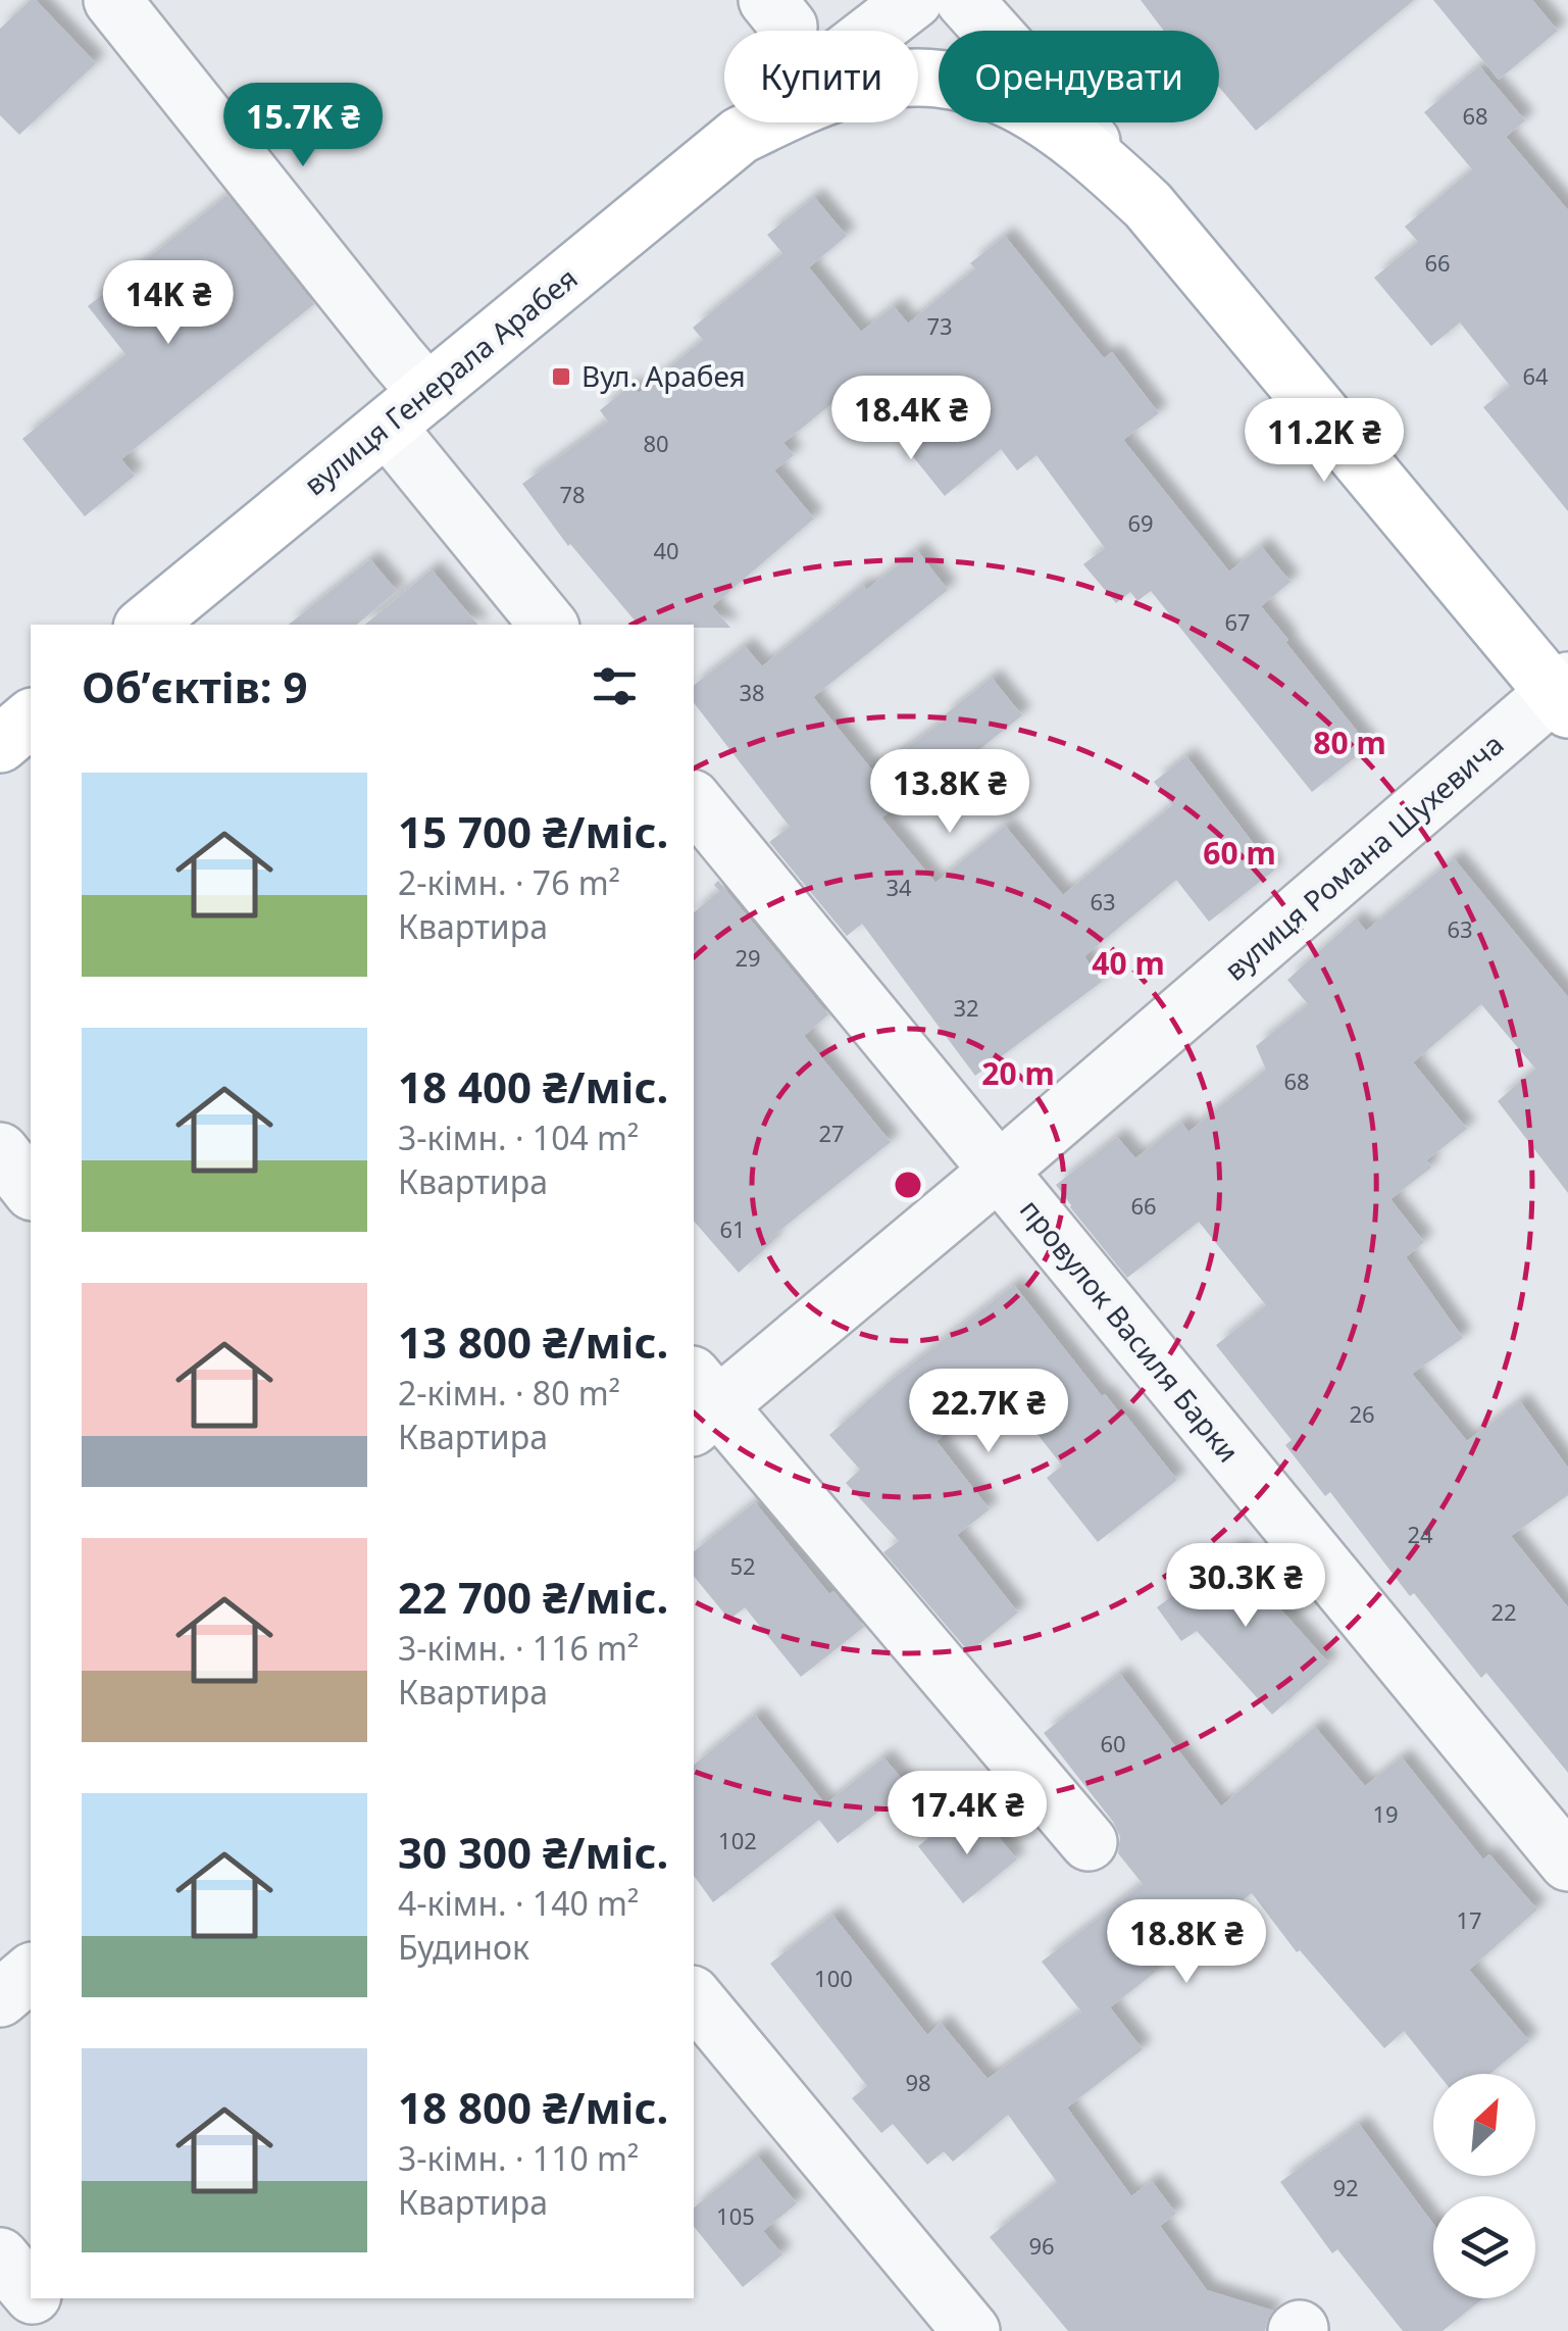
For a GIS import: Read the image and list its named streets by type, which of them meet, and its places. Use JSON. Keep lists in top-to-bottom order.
{
  "streets": {
    "main road": ["вулиця Генерала Арабея"],
    "street": ["вулиця Романа Шухевича", "провулок Василя Барки"]
  },
  "crossings": [
    ["вулиця Генерала Арабея", "вулиця Романа Шухевича"],
    ["вулиця Романа Шухевича", "провулок Василя Барки"]
  ],
  "places": {
    "transit": ["Вул. Арабея"]
  },
  "house_numbers": [
    "68",
    "66",
    "73",
    "64",
    "80",
    "78",
    "69",
    "40",
    "67",
    "38",
    "34",
    "63",
    "63",
    "29",
    "32",
    "68",
    "27",
    "66",
    "61",
    "26",
    "24",
    "52",
    "22",
    "60",
    "19",
    "102",
    "17",
    "100",
    "98",
    "92",
    "105",
    "96"
  ],
  "north": "top right",
  "page": {
    "chip": ["Купити", "Орендувати"],
    "price": [
      "15.7K ₴",
      "14K ₴",
      "18.4K ₴",
      "11.2K ₴",
      "13.8K ₴",
      "22.7K ₴",
      "30.3K ₴",
      "17.4K ₴",
      "18.8K ₴"
    ],
    "heading": "Об’єктів: 9",
    "list": [
      {
        "name": "15 700 ₴/міс.",
        "note": "2-кімн. · 76 m² · Квартира"
      },
      {
        "name": "18 400 ₴/міс.",
        "note": "3-кімн. · 104 m² · Квартира"
      },
      {
        "name": "13 800 ₴/міс.",
        "note": "2-кімн. · 80 m² · Квартира"
      },
      {
        "name": "22 700 ₴/міс.",
        "note": "3-кімн. · 116 m² · Квартира"
      },
      {
        "name": "30 300 ₴/міс.",
        "note": "4-кімн. · 140 m² · Будинок"
      },
      {
        "name": "18 800 ₴/міс.",
        "note": "3-кімн. · 110 m² · Квартира"
      }
    ]
  },
  "rings": [
    "80 m",
    "60 m",
    "40 m",
    "20 m"
  ]
}
